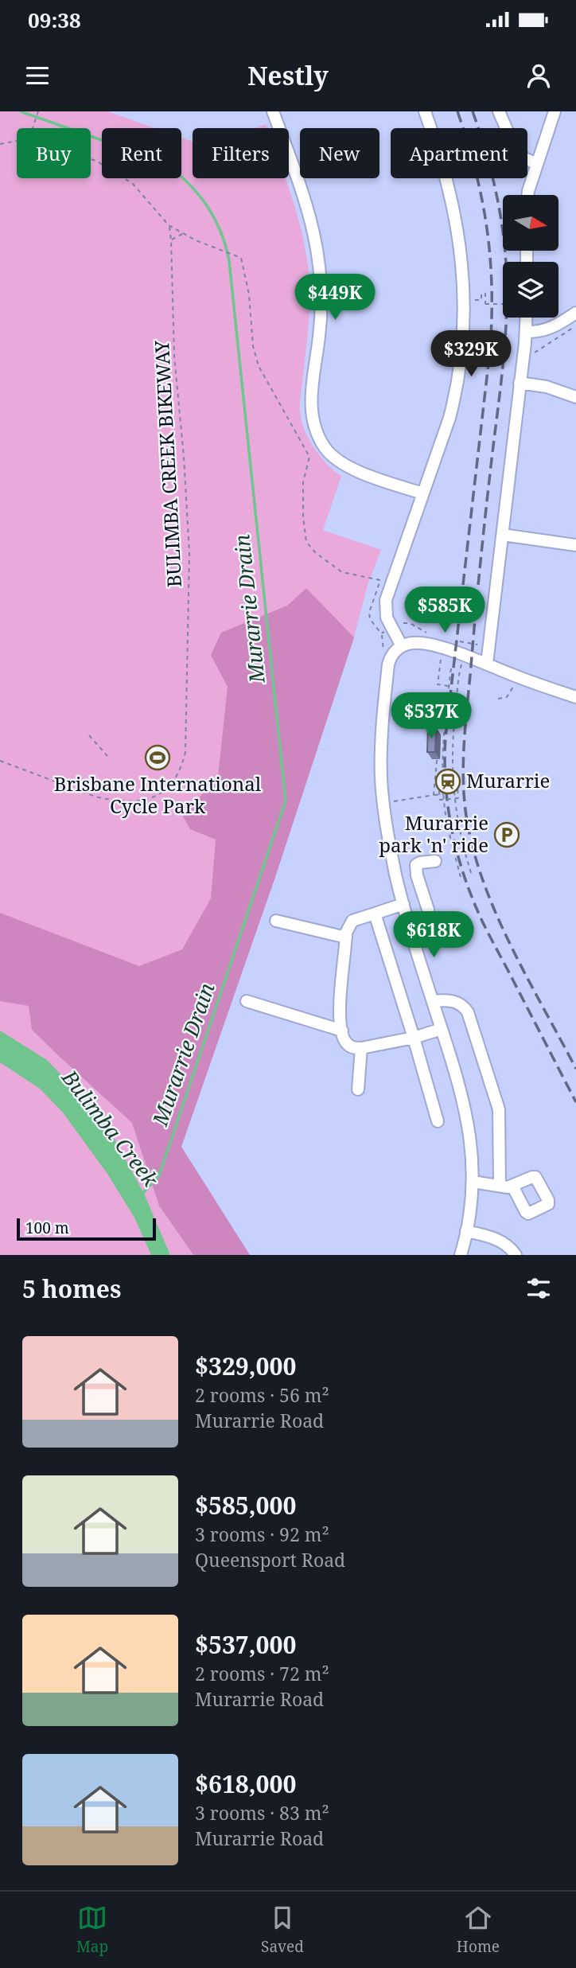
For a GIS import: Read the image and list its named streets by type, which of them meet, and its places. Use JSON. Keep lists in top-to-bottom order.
{
  "streets": {
    "path": ["BULIMBA CREEK BIKEWAY"]
  },
  "water": ["Murarrie Drain", "Bulimba Creek"],
  "places": {
    "sports": ["Brisbane International Cycle Park"],
    "station": ["Murarrie"],
    "parking": ["Murarrie park 'n' ride"]
  },
  "scale_bar": "100 m",
  "north": "right",
  "page": {
    "status": "09:38",
    "header": "Nestly",
    "chip": [
      "Buy",
      "Rent",
      "Filters",
      "New",
      "Apartment"
    ],
    "price": [
      "$449K",
      "$329K",
      "$585K",
      "$537K",
      "$618K"
    ],
    "scale": "100 m",
    "heading": "5 homes",
    "list": [
      {
        "name": "$329,000",
        "note": "2 rooms · 56 m² · Murarrie Road"
      },
      {
        "name": "$585,000",
        "note": "3 rooms · 92 m² · Queensport Road"
      },
      {
        "name": "$537,000",
        "note": "2 rooms · 72 m² · Murarrie Road"
      },
      {
        "name": "$618,000",
        "note": "3 rooms · 83 m² · Murarrie Road"
      }
    ],
    "tabs": ["Map", "Saved", "Home"]
  }
}
